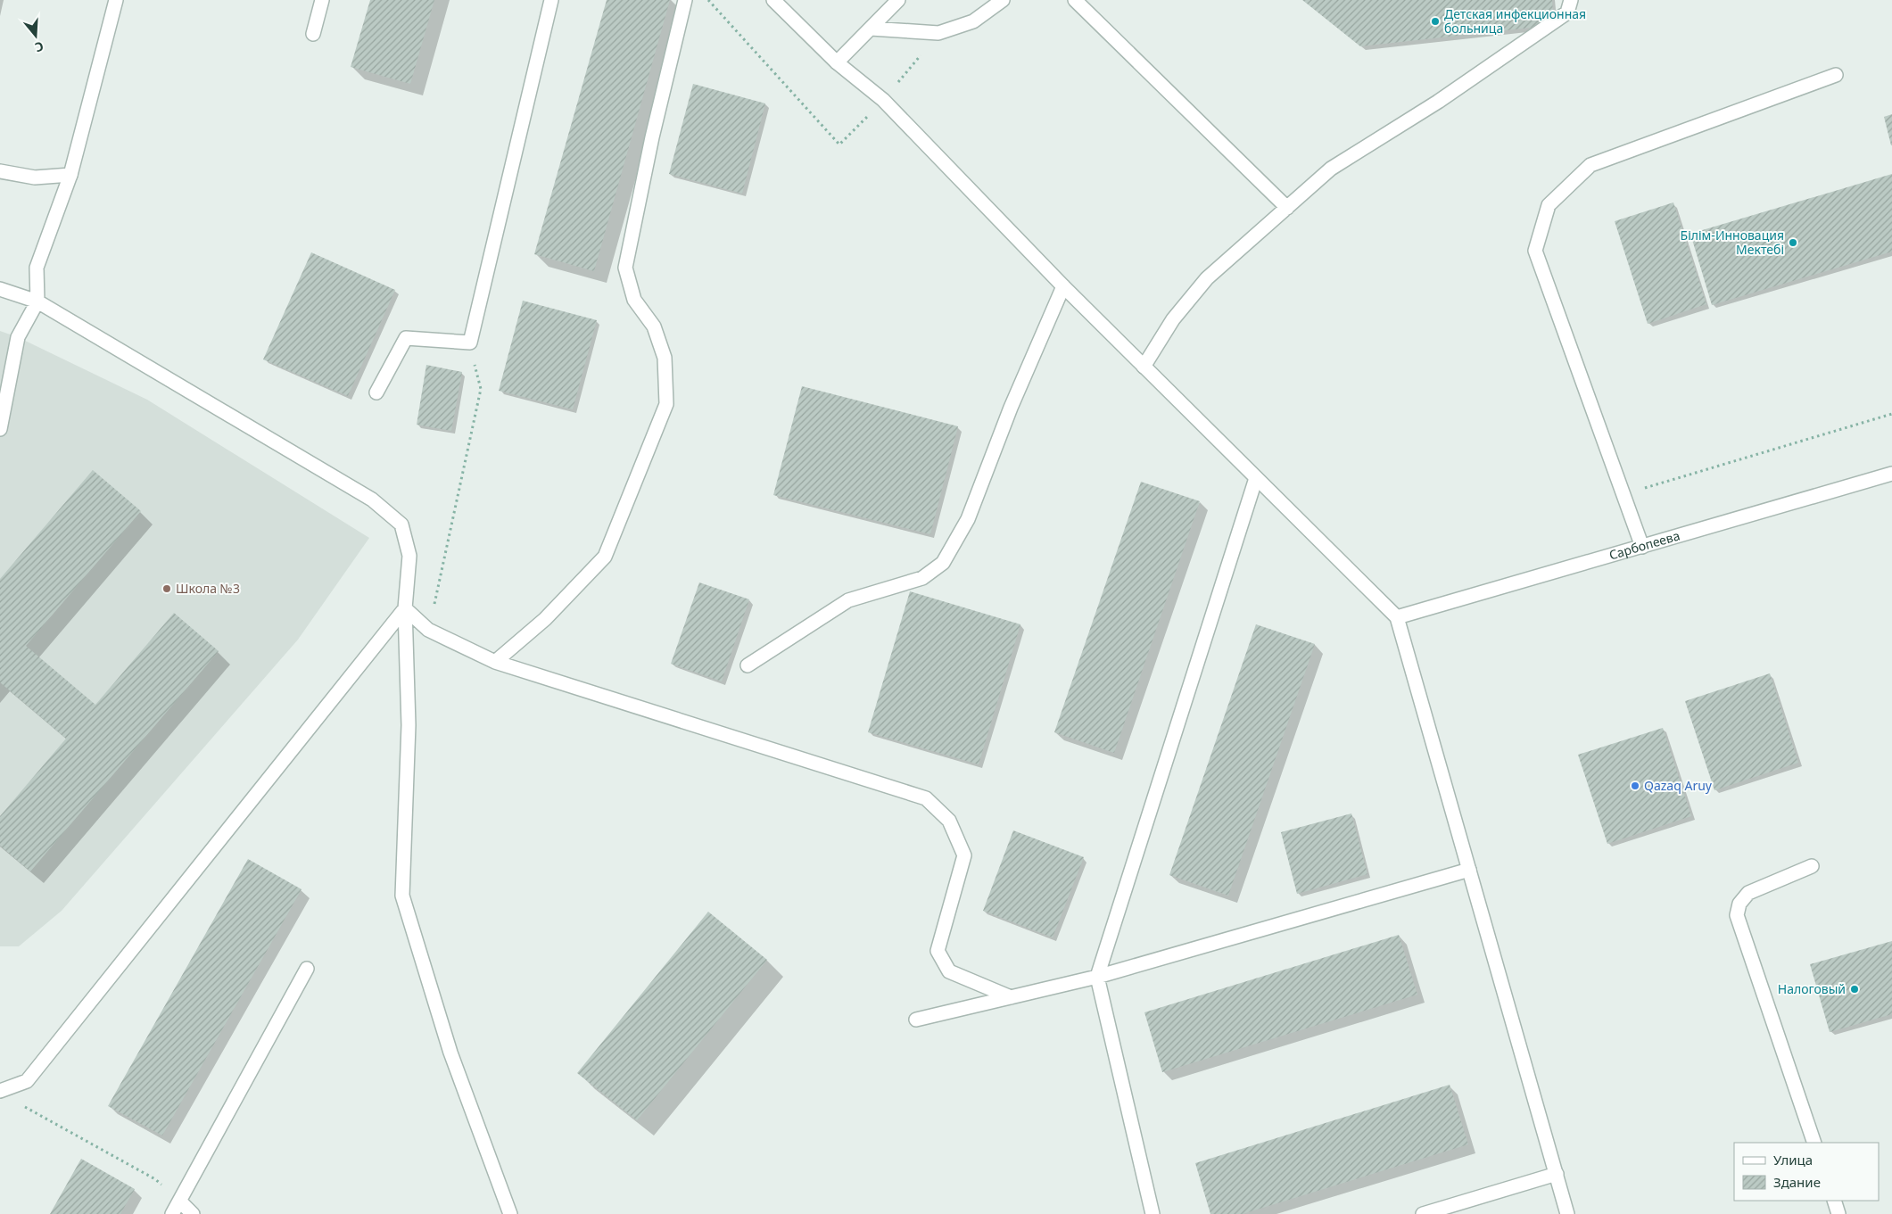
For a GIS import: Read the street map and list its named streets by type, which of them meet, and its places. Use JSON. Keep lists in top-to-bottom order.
{
  "streets": {
    "street": ["Сарбопеева"]
  },
  "places": [
    "Детская инфекционная больница",
    "Білім-Инновация Мектебі",
    "Школа №3",
    "Qazaq Aruy",
    "Налоговый"
  ],
  "legend": ["Улица", "Здание"],
  "north": "bottom"
}
